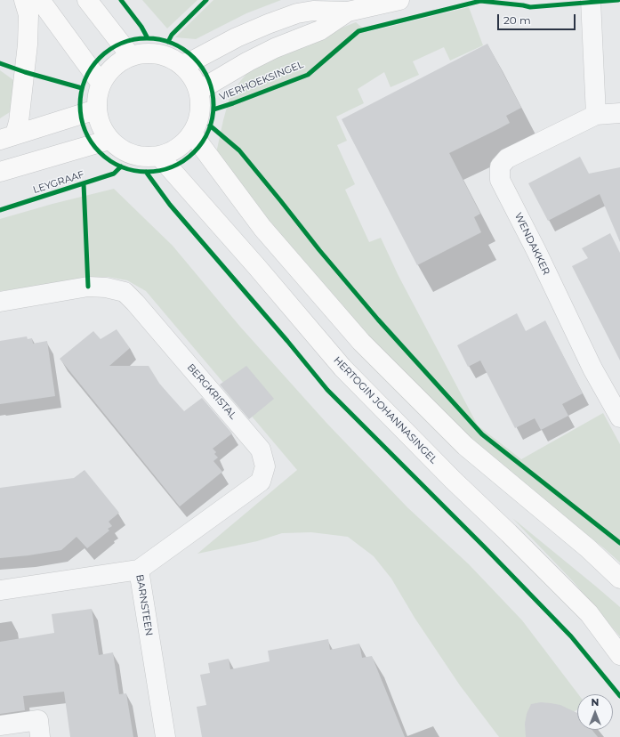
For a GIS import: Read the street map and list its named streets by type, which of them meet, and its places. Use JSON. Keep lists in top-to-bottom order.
{
  "streets": {
    "main road": ["VIERHOEKSINGEL", "HERTOGIN JOHANNASINGEL"],
    "street": ["WENDAKKER", "BERGKRISTAL", "BARNSTEEN"],
    "cycle path": ["LEYGRAAF"]
  },
  "crossings": [
    ["VIERHOEKSINGEL", "HERTOGIN JOHANNASINGEL"],
    ["BERGKRISTAL", "BARNSTEEN"]
  ],
  "scale_bar": "20 m",
  "north": "top"
}
